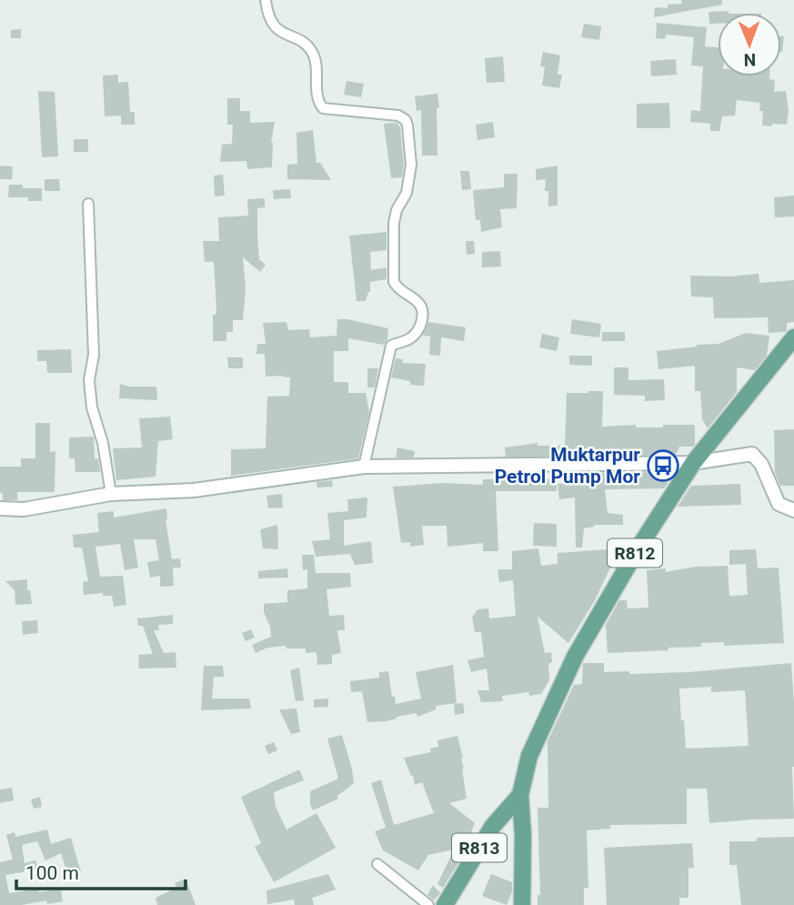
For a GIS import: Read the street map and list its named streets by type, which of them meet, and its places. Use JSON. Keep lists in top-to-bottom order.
{
  "streets": {
    "main road": ["R812", "R813"]
  },
  "crossings": [
    ["R812", "R813"]
  ],
  "places": {
    "bus stop": ["Muktarpur Petrol Pump Mor"]
  },
  "scale_bar": "100 m",
  "north": "bottom"
}
